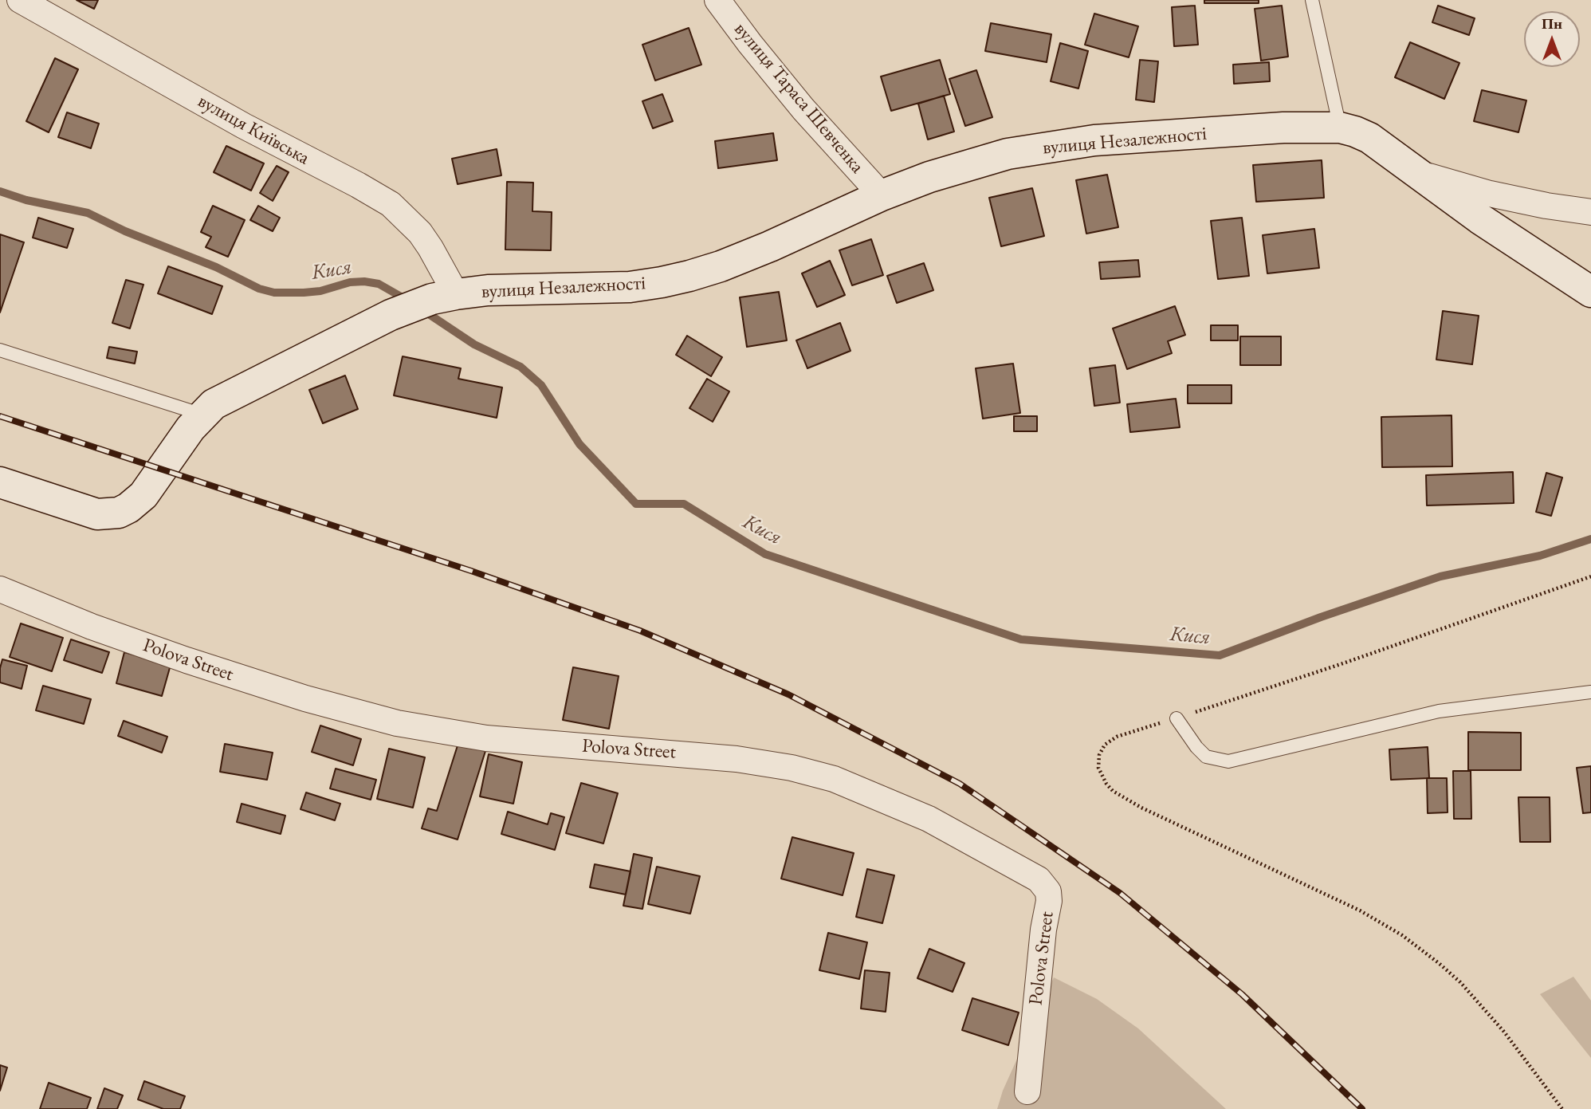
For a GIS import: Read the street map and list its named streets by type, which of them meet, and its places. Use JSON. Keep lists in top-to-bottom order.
{
  "streets": {
    "street": [
      "вулиця Тараса Шевченка",
      "вулиця Київська",
      "вулиця Незалежності",
      "Polova Street"
    ]
  },
  "crossings": [
    ["вулиця Тараса Шевченка", "вулиця Незалежності"],
    ["вулиця Київська", "вулиця Незалежності"]
  ],
  "water": ["Кися"],
  "north": "top"
}
